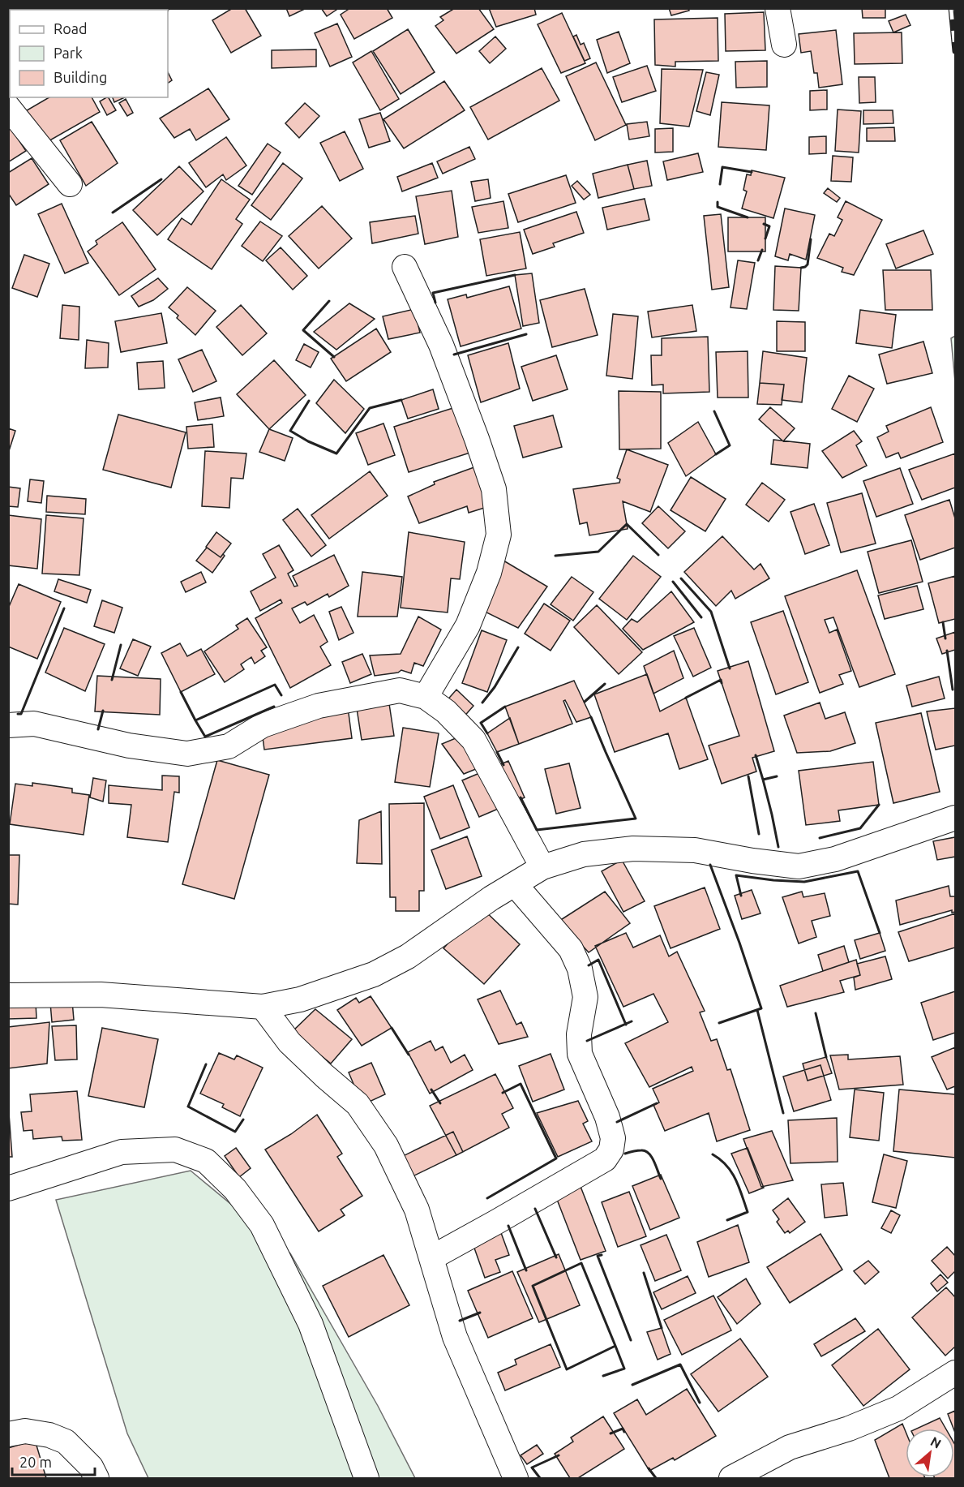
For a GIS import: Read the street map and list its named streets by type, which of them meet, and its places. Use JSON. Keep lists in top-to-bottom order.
{
  "legend": ["Road", "Park", "Building"],
  "scale_bar": "20 m",
  "north": "top right"
}
